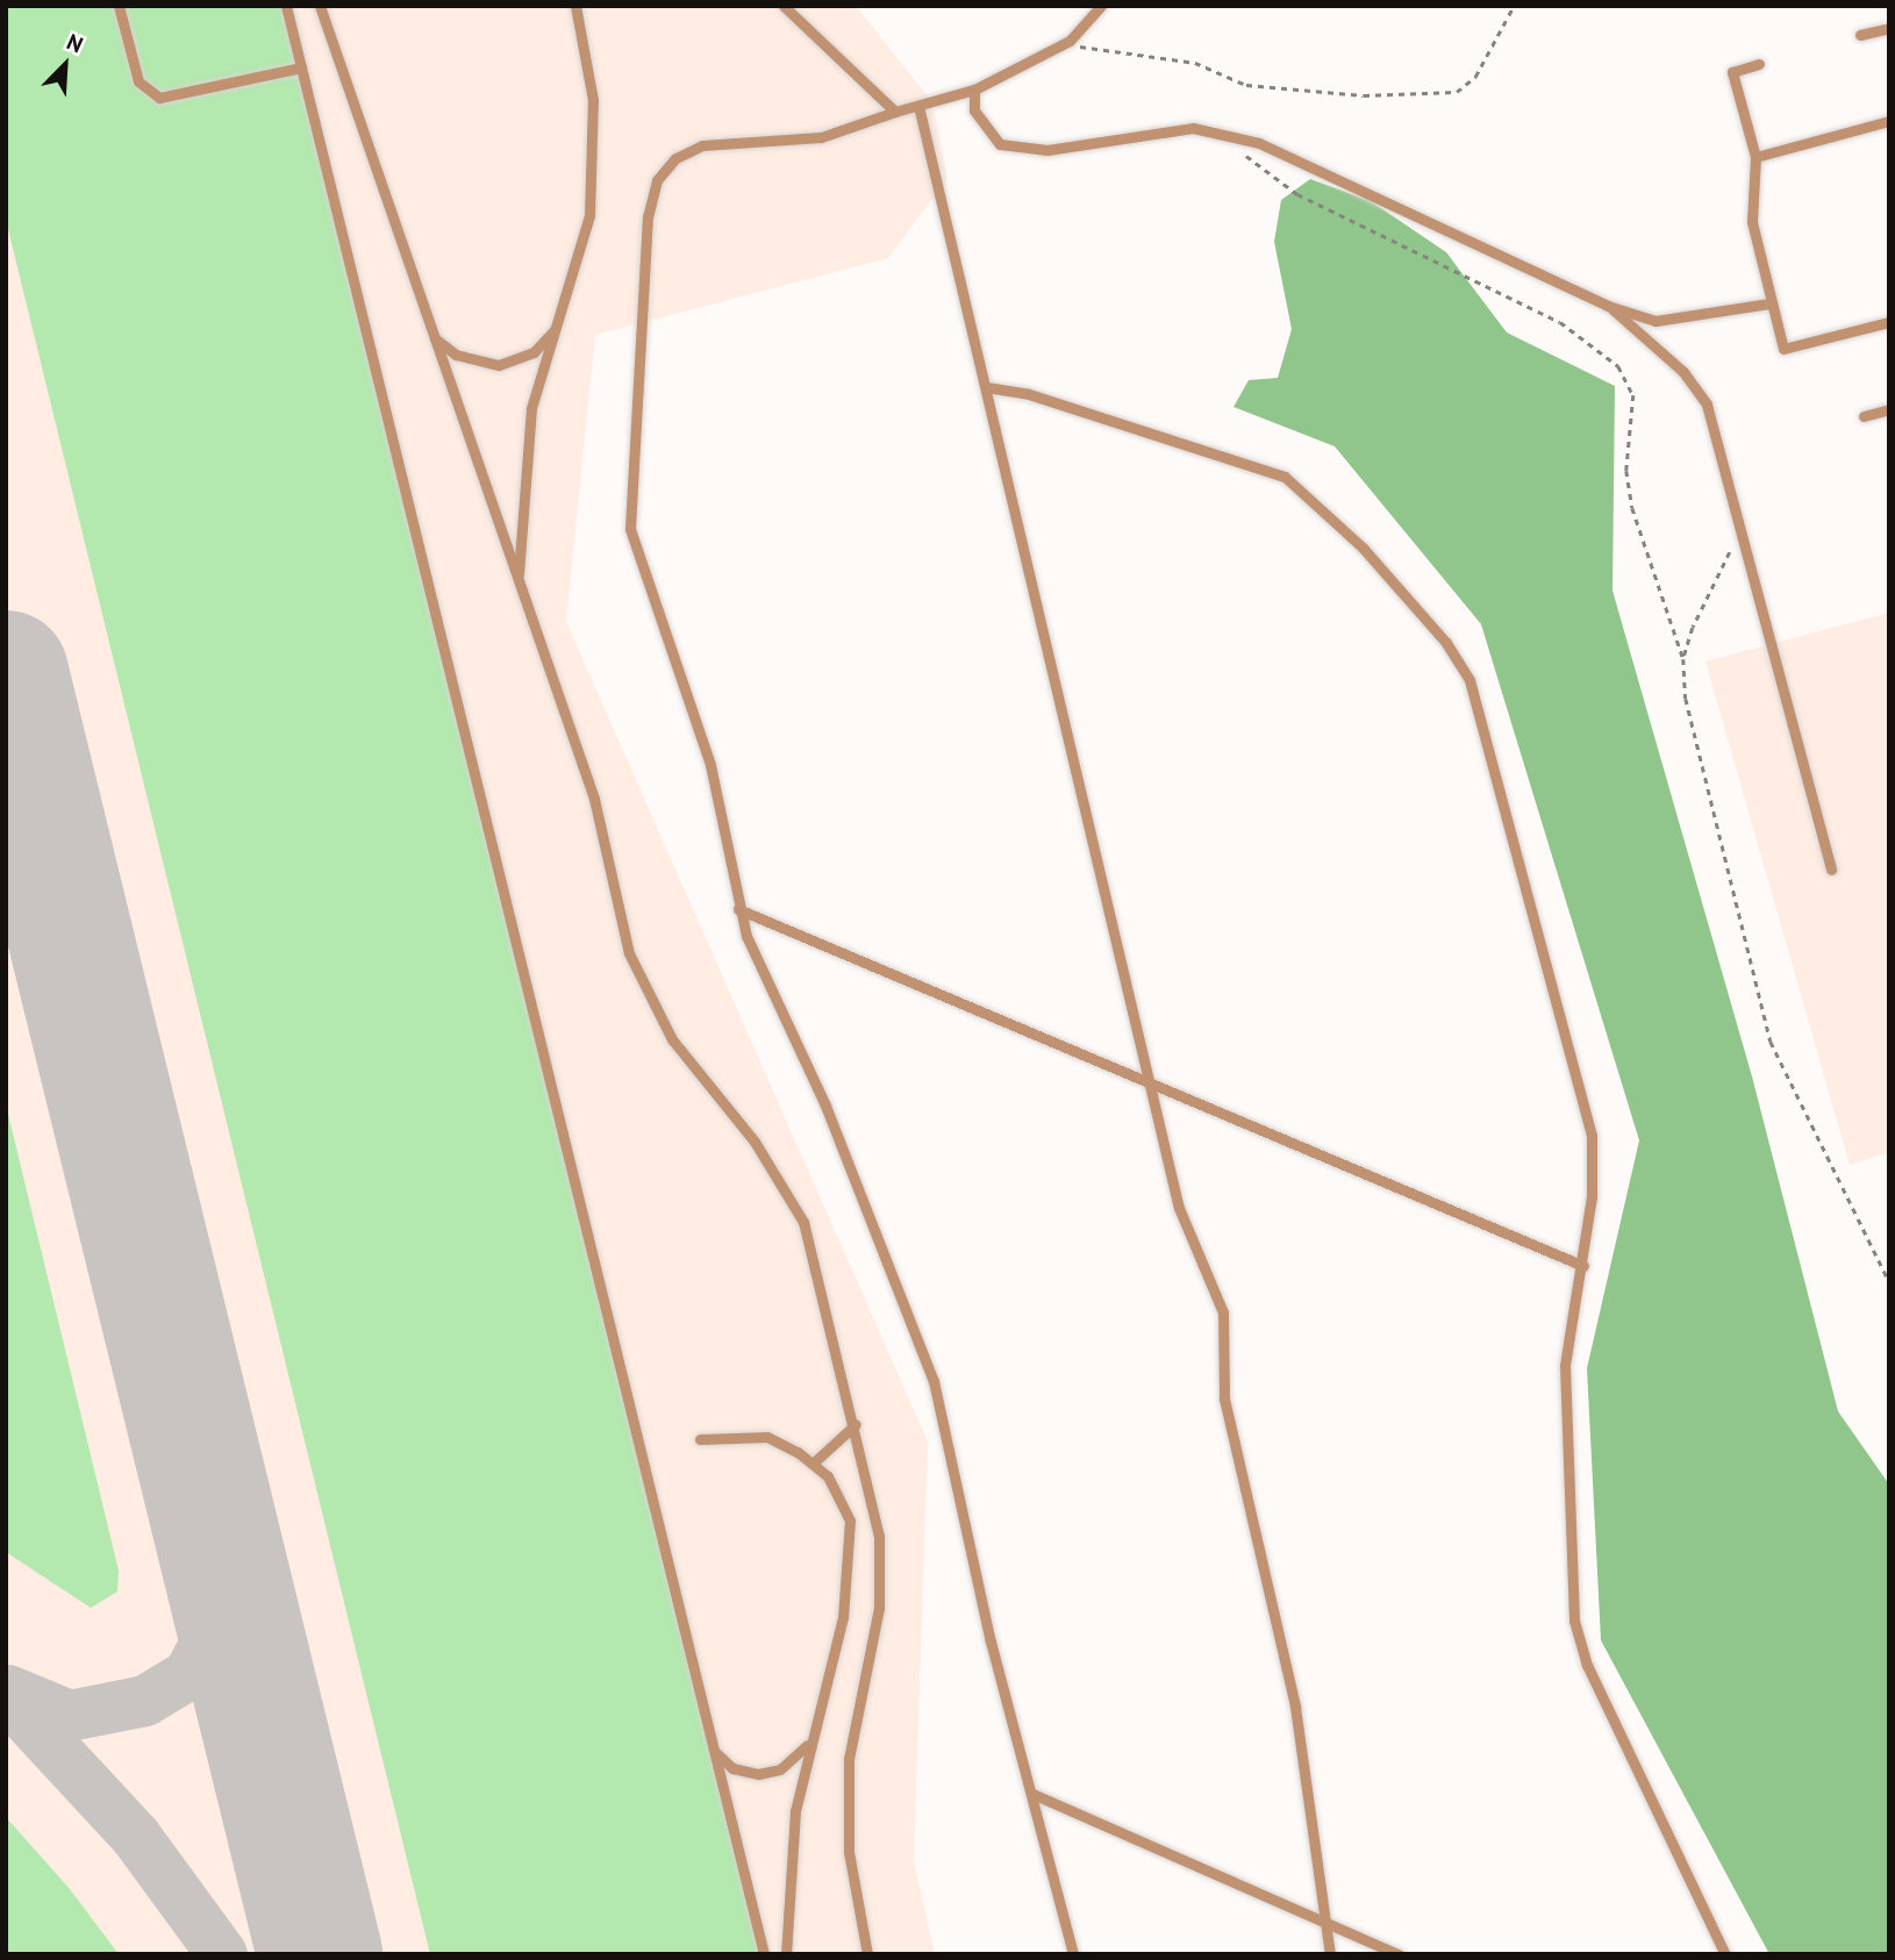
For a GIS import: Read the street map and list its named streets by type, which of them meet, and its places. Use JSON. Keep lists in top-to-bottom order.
{
  "north": "top right"
}
